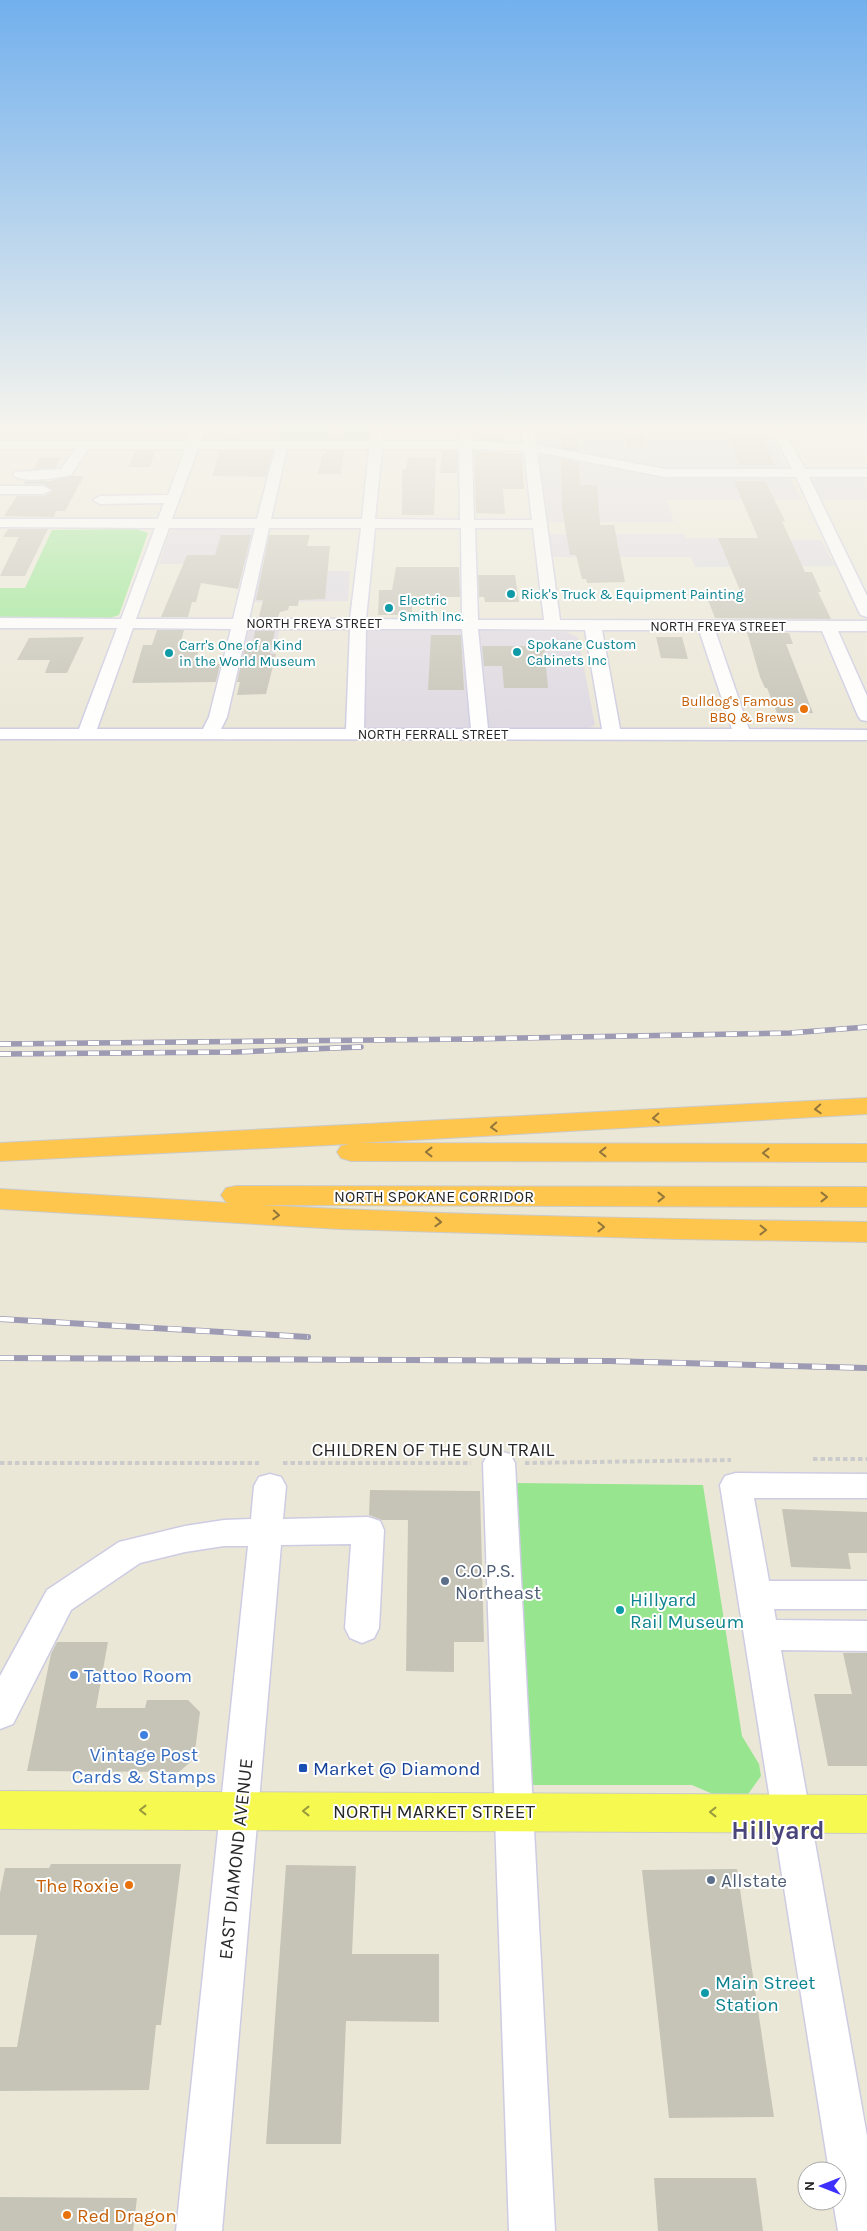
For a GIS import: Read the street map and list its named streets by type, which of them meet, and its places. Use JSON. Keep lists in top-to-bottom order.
{
  "streets": {
    "highway": ["NORTH SPOKANE CORRIDOR"],
    "main road": ["NORTH MARKET STREET"],
    "street": ["NORTH FREYA STREET", "NORTH FERRALL STREET", "EAST DIAMOND AVENUE"],
    "path": ["CHILDREN OF THE SUN TRAIL"]
  },
  "crossings": [
    ["CHILDREN OF THE SUN TRAIL", "EAST DIAMOND AVENUE"],
    ["NORTH MARKET STREET", "EAST DIAMOND AVENUE"]
  ],
  "one_way": ["NORTH MARKET STREET"],
  "districts": ["Hillyard"],
  "places": {
    "other": [
      "Rick's Truck & Equipment Painting",
      "Electric Smith Inc.",
      "Spokane Custom Cabinets Inc",
      "Carr's One of a Kind in the World Museum",
      "Bulldog's Famous BBQ & Brews",
      "C.O.P.S. Northeast",
      "Hillyard Rail Museum",
      "Tattoo Room",
      "Vintage Post Cards & Stamps",
      "Allstate",
      "The Roxie",
      "Main Street Station",
      "Red Dragon"
    ],
    "transit": ["Market @ Diamond"]
  },
  "north": "left"
}
